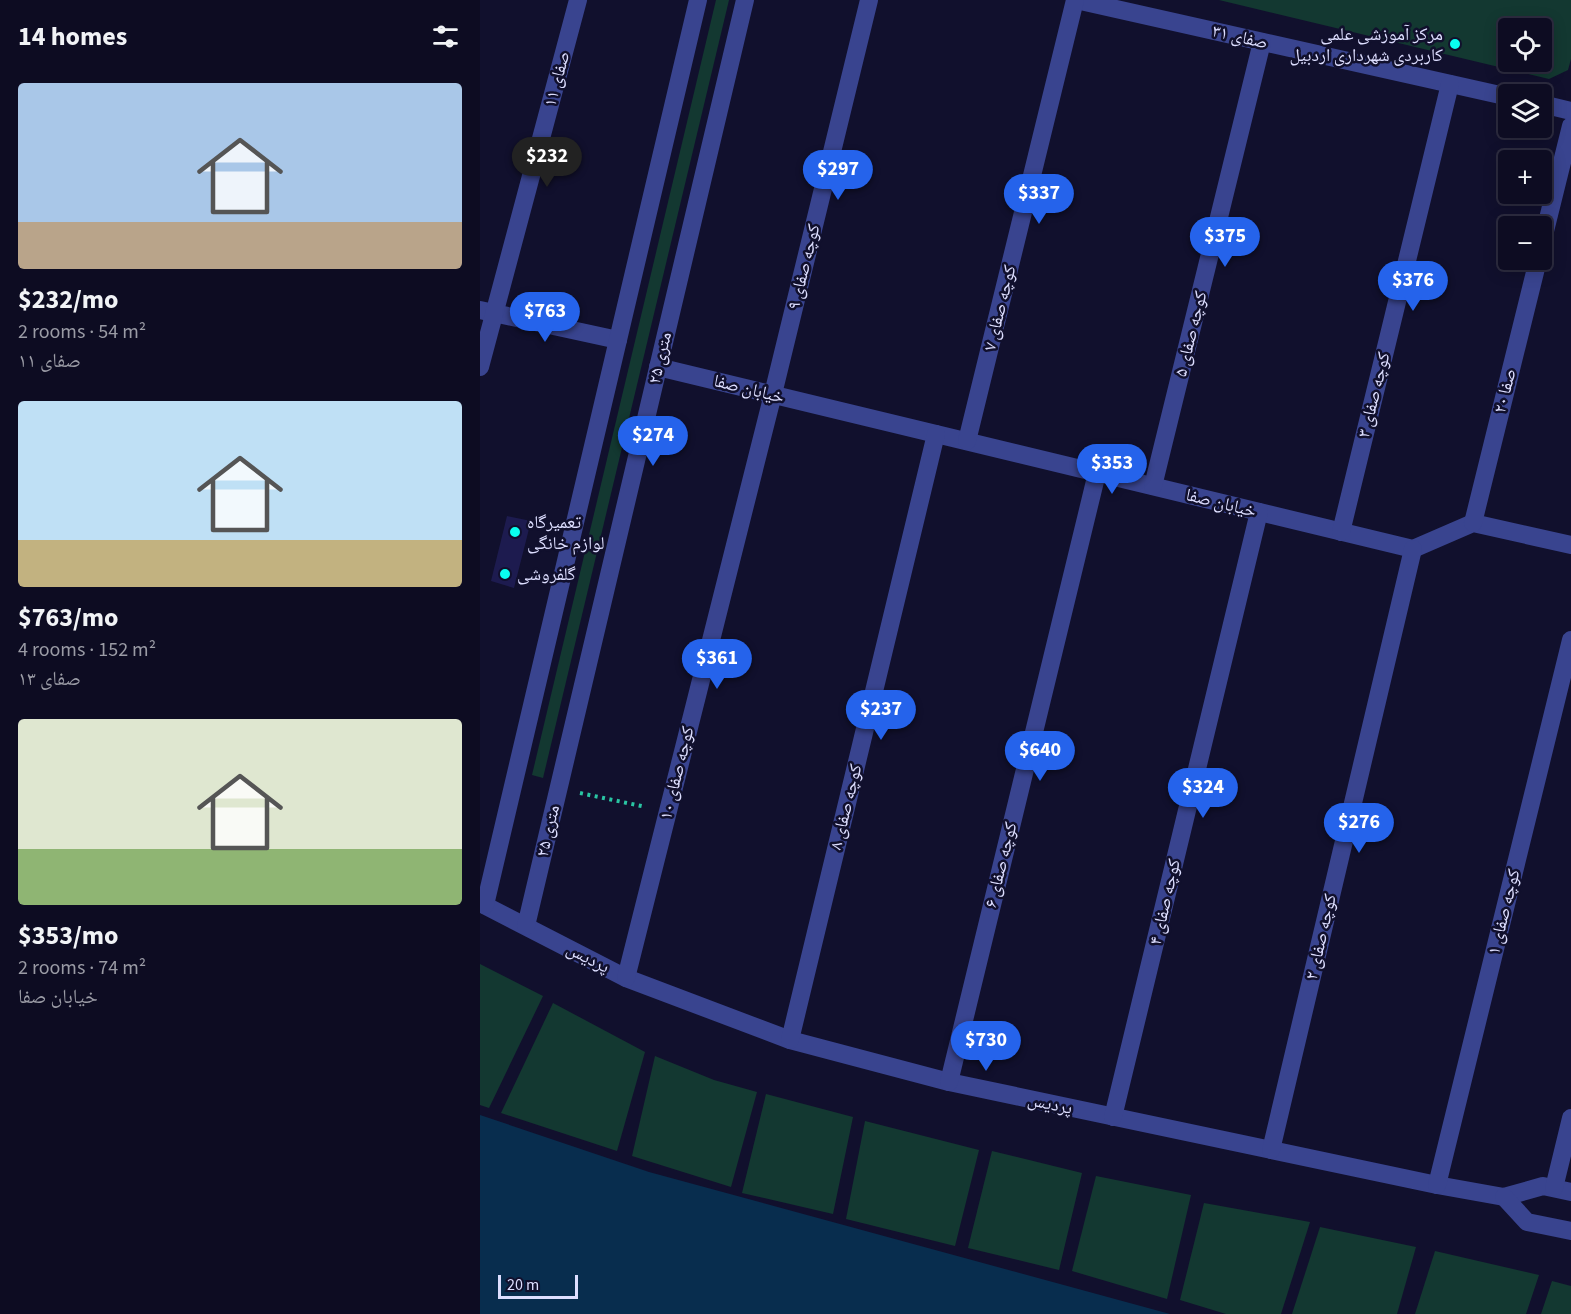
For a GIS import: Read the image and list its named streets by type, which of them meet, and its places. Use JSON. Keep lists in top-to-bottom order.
{
  "streets": {
    "street": [
      "صفای ۳۱",
      "صفای ۱۱",
      "کوچه صفای ۹",
      "کوچه صفای ۷",
      "کوچه صفای ۵",
      "۲۵ متری",
      "خیابان صفا",
      "صفا ۲۰",
      "کوچه صفای ۳",
      "کوچه صفای ۱۰",
      "کوچه صفای ۸",
      "کوچه صفای ۶",
      "کوچه صفای ۴",
      "کوچه صفای ۱",
      "کوچه صفای ۲",
      "پردیس"
    ]
  },
  "crossings": [
    ["صفای ۳۱", "کوچه صفای ۷"],
    ["صفای ۳۱", "کوچه صفای ۵"],
    ["صفای ۳۱", "کوچه صفای ۳"],
    ["کوچه صفای ۹", "خیابان صفا"],
    ["کوچه صفای ۹", "کوچه صفای ۱۰"],
    ["کوچه صفای ۷", "خیابان صفا"],
    ["کوچه صفای ۵", "خیابان صفا"],
    ["۲۵ متری", "خیابان صفا"],
    ["۲۵ متری", "پردیس"],
    ["خیابان صفا", "کوچه صفای ۳"],
    ["خیابان صفا", "کوچه صفای ۱۰"],
    ["خیابان صفا", "کوچه صفای ۸"],
    ["خیابان صفا", "کوچه صفای ۶"],
    ["خیابان صفا", "کوچه صفای ۴"],
    ["خیابان صفا", "کوچه صفای ۲"],
    ["کوچه صفای ۱۰", "پردیس"],
    ["کوچه صفای ۸", "پردیس"],
    ["کوچه صفای ۶", "پردیس"],
    ["کوچه صفای ۴", "پردیس"],
    ["کوچه صفای ۱", "پردیس"],
    ["کوچه صفای ۲", "پردیس"]
  ],
  "places": ["مرکز آموزشی علمی کاربردی شهرداری اردبیل", "تعمیرگاه لوازم خانگی", "گلفروشی"],
  "scale_bar": "20 m",
  "page": {
    "heading": "14 homes",
    "map_buttons": ["+", "−"],
    "list": [
      {
        "name": "$232/mo",
        "note": "2 rooms · 54 m² · صفای ۱۱"
      },
      {
        "name": "$763/mo",
        "note": "4 rooms · 152 m² · صفای ۱۳"
      },
      {
        "name": "$353/mo",
        "note": "2 rooms · 74 m² · خیابان صفا"
      }
    ],
    "price": [
      "$232",
      "$297",
      "$337",
      "$375",
      "$376",
      "$763",
      "$274",
      "$353",
      "$361",
      "$237",
      "$640",
      "$324",
      "$276",
      "$730"
    ],
    "scale": "20 m"
  }
}
